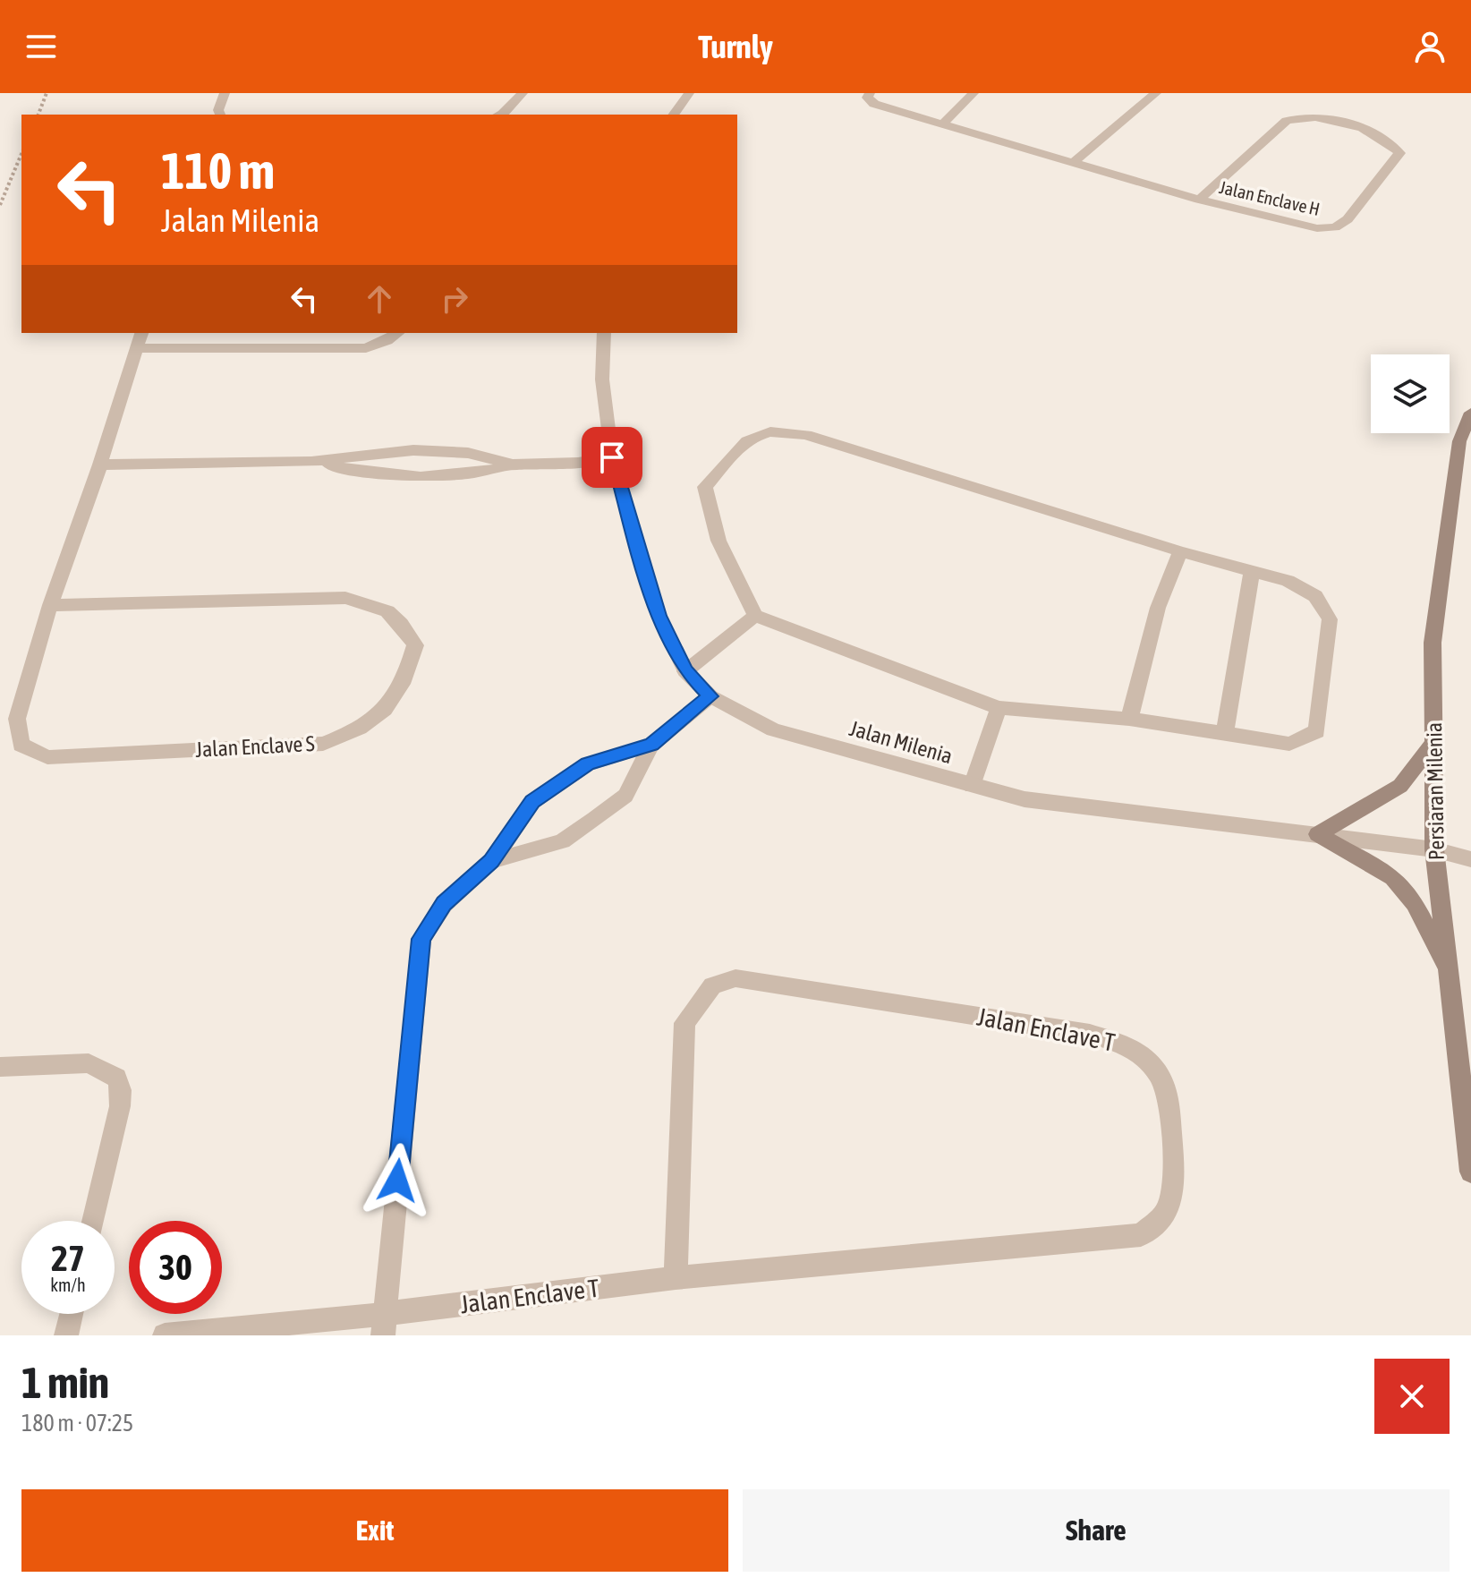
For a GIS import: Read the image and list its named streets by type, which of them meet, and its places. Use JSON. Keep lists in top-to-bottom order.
{
  "streets": {
    "main road": ["Persiaran Milenia"],
    "street": [
      "Jalan Enclave H",
      "Jalan Milenia",
      "Jalan Enclave S",
      "Jalan Enclave T"
    ]
  },
  "crossings": [
    ["Jalan Milenia", "Persiaran Milenia"]
  ],
  "page": {
    "header": "Turnly",
    "turn": ["110 m", "Jalan Milenia"],
    "speed": "27 km/h",
    "limit": "30",
    "heading": ["1 min", "180 m · 07:25"],
    "buttons": ["Exit", "Share"]
  }
}
